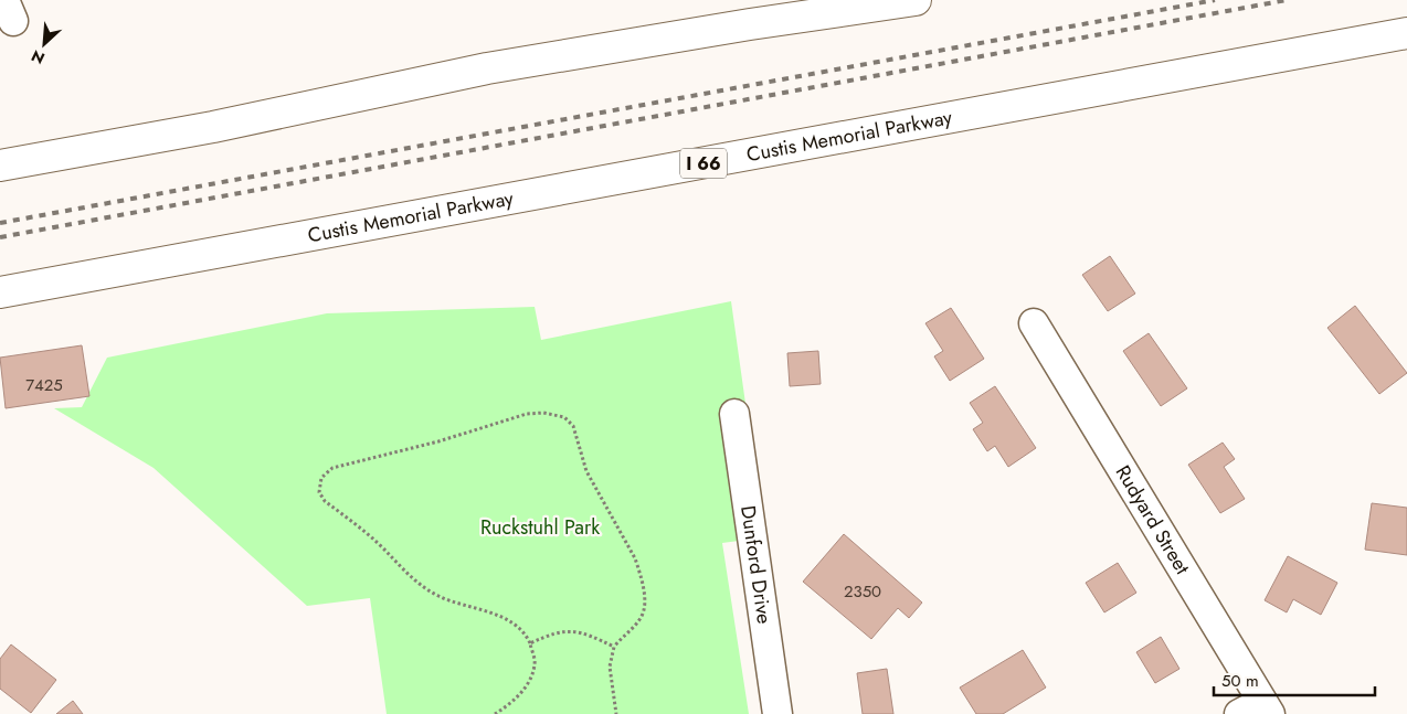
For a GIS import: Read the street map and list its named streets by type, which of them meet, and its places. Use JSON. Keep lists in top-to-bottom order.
{
  "streets": {
    "highway": ["Custis Memorial Parkway", "I 66"],
    "street": ["Rudyard Street", "Dunford Drive"]
  },
  "parks": ["Ruckstuhl Park"],
  "house_numbers": ["7425", "2350"],
  "scale_bar": "50 m",
  "north": "bottom left"
}
